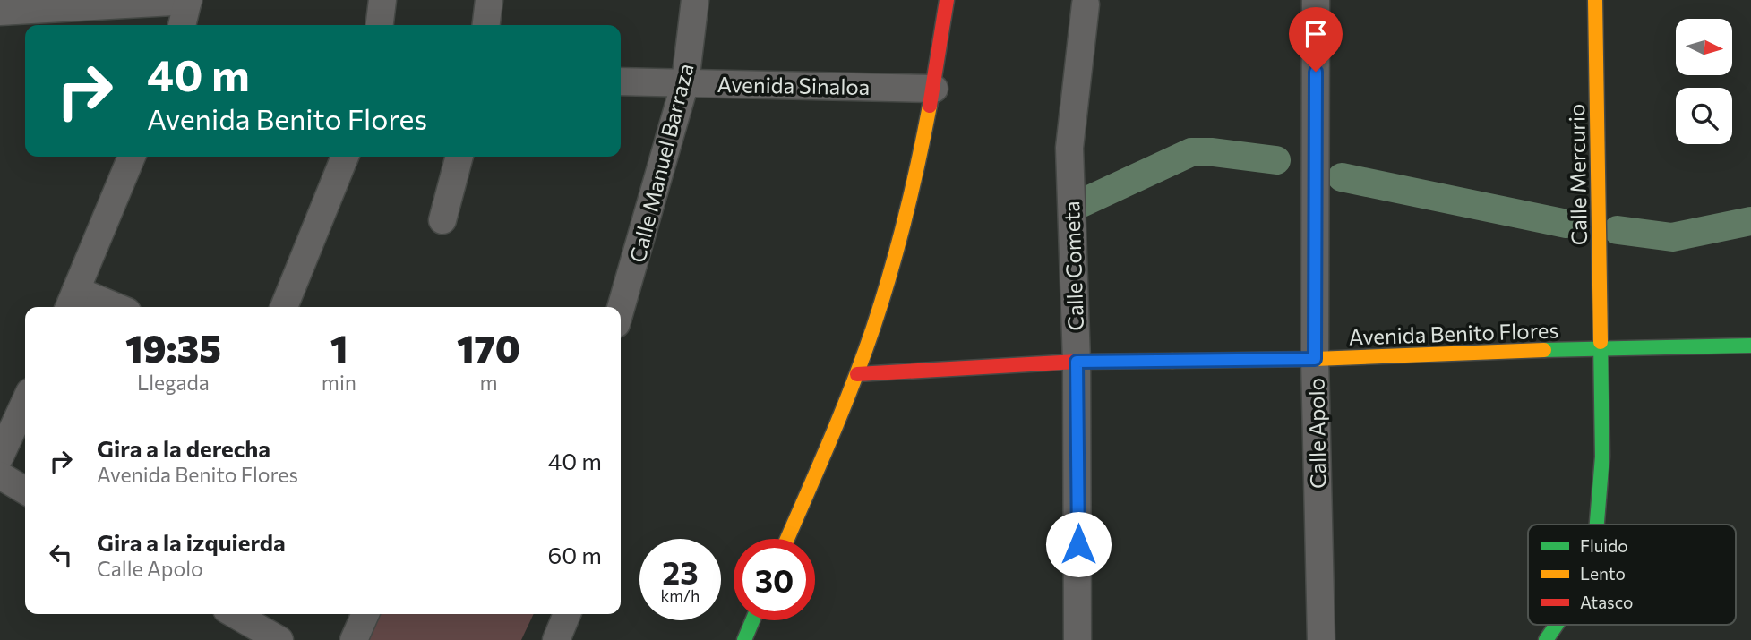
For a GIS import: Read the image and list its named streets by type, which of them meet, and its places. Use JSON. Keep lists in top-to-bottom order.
{
  "streets": {
    "street": [
      "Avenida Sinaloa",
      "Calle Manuel Barraza",
      "Calle Mercurio",
      "Calle Cometa",
      "Avenida Benito Flores",
      "Calle Apolo"
    ]
  },
  "crossings": [
    ["Avenida Sinaloa", "Calle Manuel Barraza"],
    ["Calle Mercurio", "Avenida Benito Flores"],
    ["Calle Cometa", "Avenida Benito Flores"],
    ["Avenida Benito Flores", "Calle Apolo"]
  ],
  "legend": ["Fluido", "Lento", "Atasco"],
  "north": "right",
  "page": {
    "turn": ["40 m", "Avenida Benito Flores"],
    "eta": [
      "19:35",
      "Llegada",
      "1",
      "min",
      "170",
      "m"
    ],
    "list": [
      {
        "name": "Gira a la derecha",
        "note": "Avenida Benito Flores",
        "value": "40 m"
      },
      {
        "name": "Gira a la izquierda",
        "note": "Calle Apolo",
        "value": "60 m"
      }
    ],
    "speed": "23 km/h",
    "limit": "30"
  }
}
